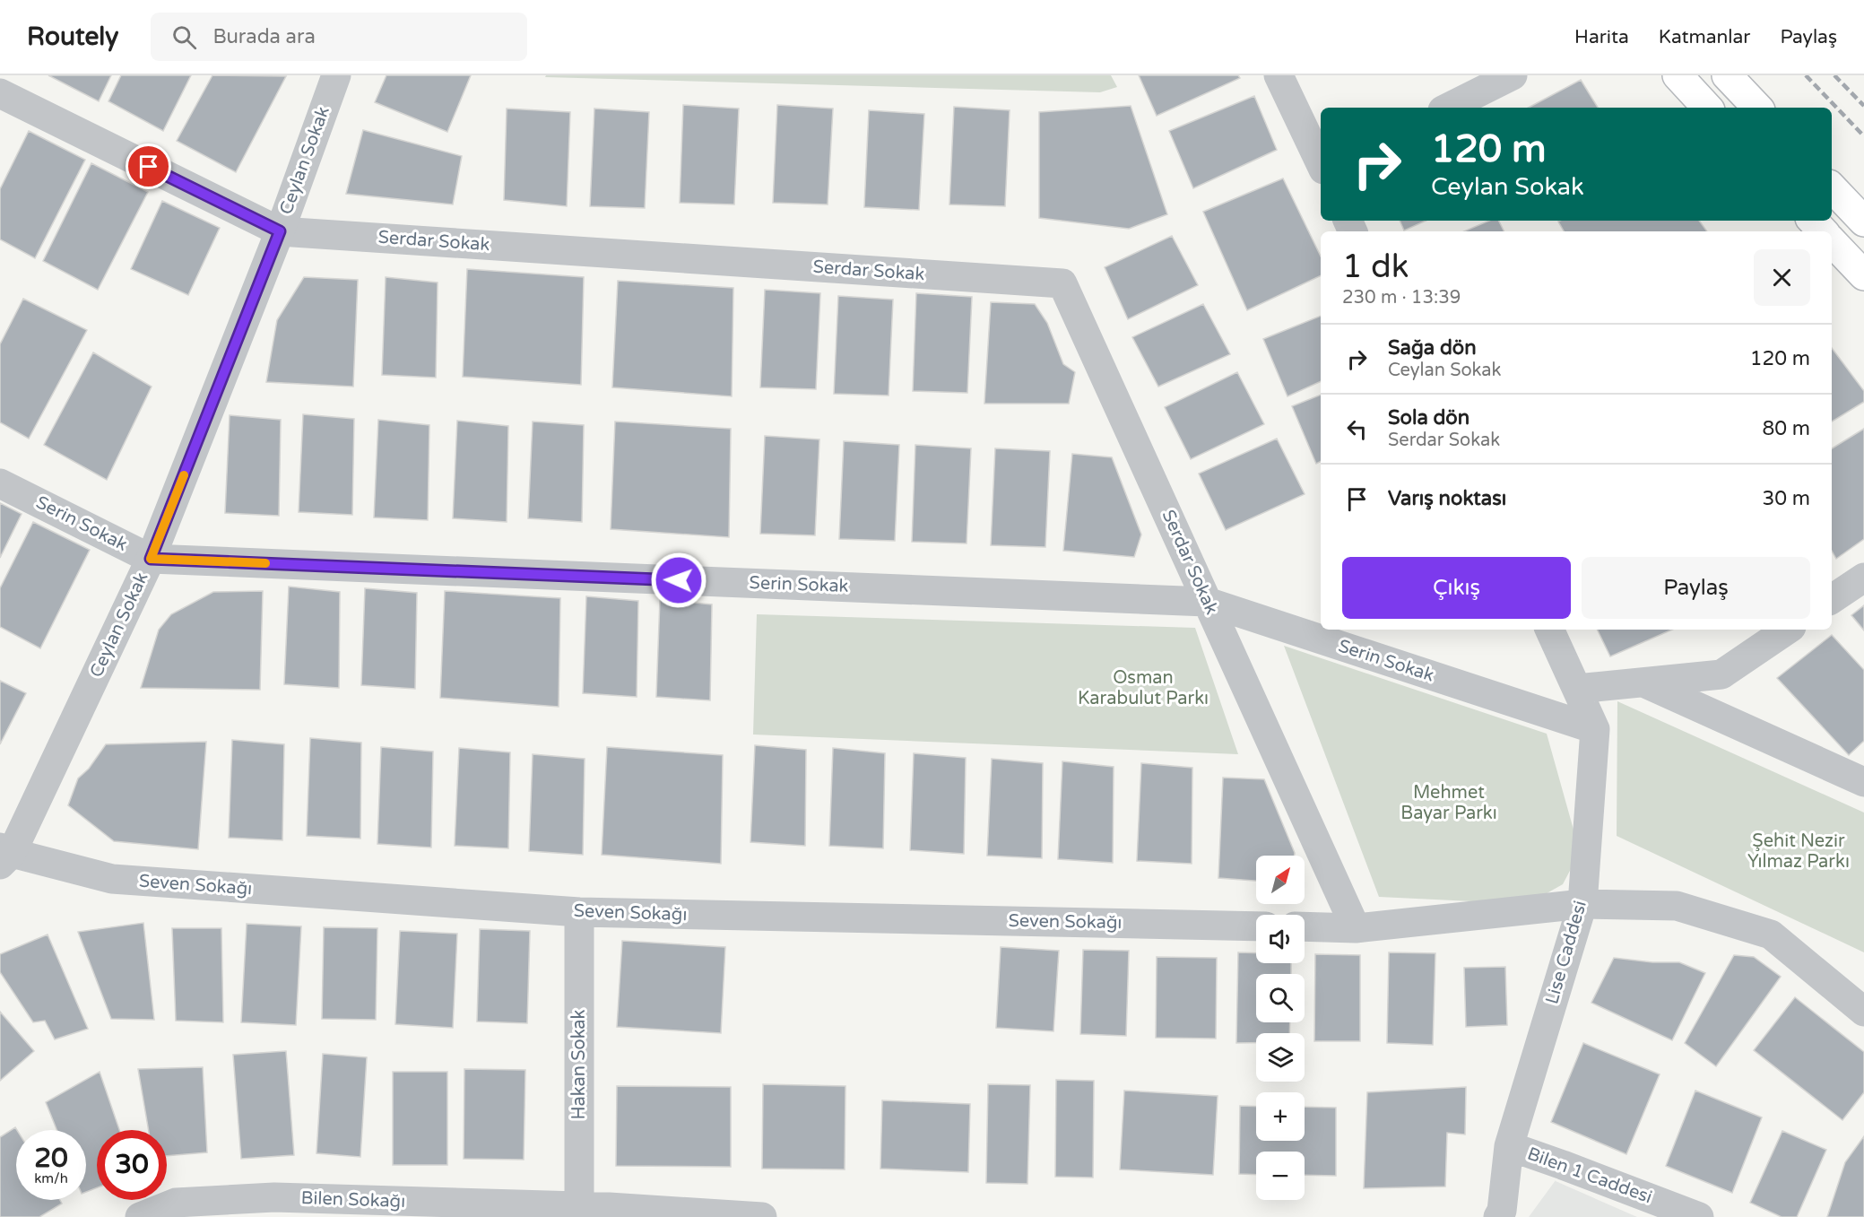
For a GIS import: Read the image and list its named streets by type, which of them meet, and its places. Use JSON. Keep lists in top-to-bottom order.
{
  "streets": {
    "street": [
      "Ceylan Sokak",
      "Serdar Sokak",
      "Serin Sokak",
      "Seven Sokağı",
      "Lise Caddesi",
      "Hakan Sokak",
      "Bilen 1 Caddesi",
      "Bilen Sokağı"
    ]
  },
  "crossings": [
    ["Ceylan Sokak", "Serdar Sokak"],
    ["Ceylan Sokak", "Serin Sokak"],
    ["Ceylan Sokak", "Seven Sokağı"],
    ["Serdar Sokak", "Serin Sokak"],
    ["Serin Sokak", "Lise Caddesi"],
    ["Seven Sokağı", "Hakan Sokak"],
    ["Lise Caddesi", "Bilen 1 Caddesi"],
    ["Hakan Sokak", "Bilen Sokağı"]
  ],
  "parks": ["Osman Karabulut Parkı", "Mehmet Bayar Parkı", "Şehit Nezir Yılmaz Parkı"],
  "north": "top right",
  "page": {
    "header": "Routely",
    "search": "Burada ara",
    "nav": ["Harita", "Katmanlar", "Paylaş"],
    "turn": ["120 m", "Ceylan Sokak"],
    "heading": ["1 dk", "230 m · 13:39"],
    "list": [
      {
        "name": "Sağa dön",
        "note": "Ceylan Sokak",
        "value": "120 m"
      },
      {
        "name": "Sola dön",
        "note": "Serdar Sokak",
        "value": "80 m"
      },
      {
        "name": "Varış noktası",
        "value": "30 m"
      }
    ],
    "buttons": ["Çıkış", "Paylaş"],
    "map_buttons": ["+", "−"],
    "speed": "20 km/h",
    "limit": "30"
  }
}
